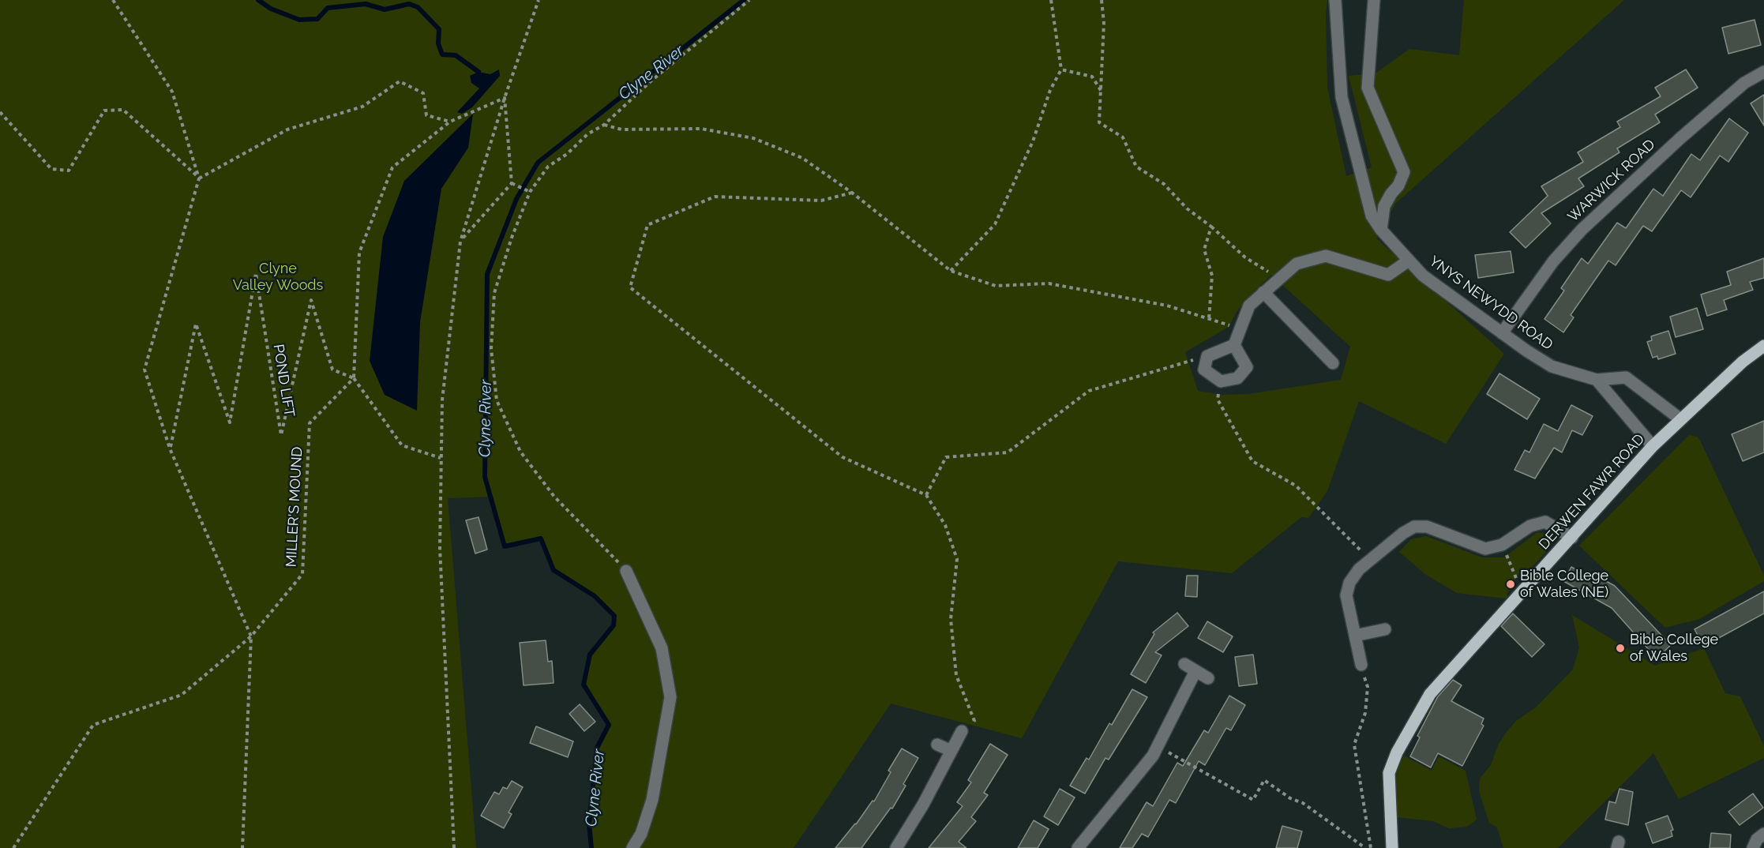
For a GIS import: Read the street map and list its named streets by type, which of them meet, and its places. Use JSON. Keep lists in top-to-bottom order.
{
  "streets": {
    "main road": ["DERWEN FAWR ROAD"],
    "street": ["WARWICK ROAD", "YNYS NEWYDD ROAD"],
    "path": ["POND LIFT", "MILLER'S MOUND"]
  },
  "crossings": [
    ["WARWICK ROAD", "YNYS NEWYDD ROAD"],
    ["YNYS NEWYDD ROAD", "DERWEN FAWR ROAD"],
    ["POND LIFT", "MILLER'S MOUND"]
  ],
  "water": ["Clyne River"],
  "parks": ["Clyne Valley Woods"],
  "places": ["Bible College of Wales (NE)", "Bible College of Wales"]
}
